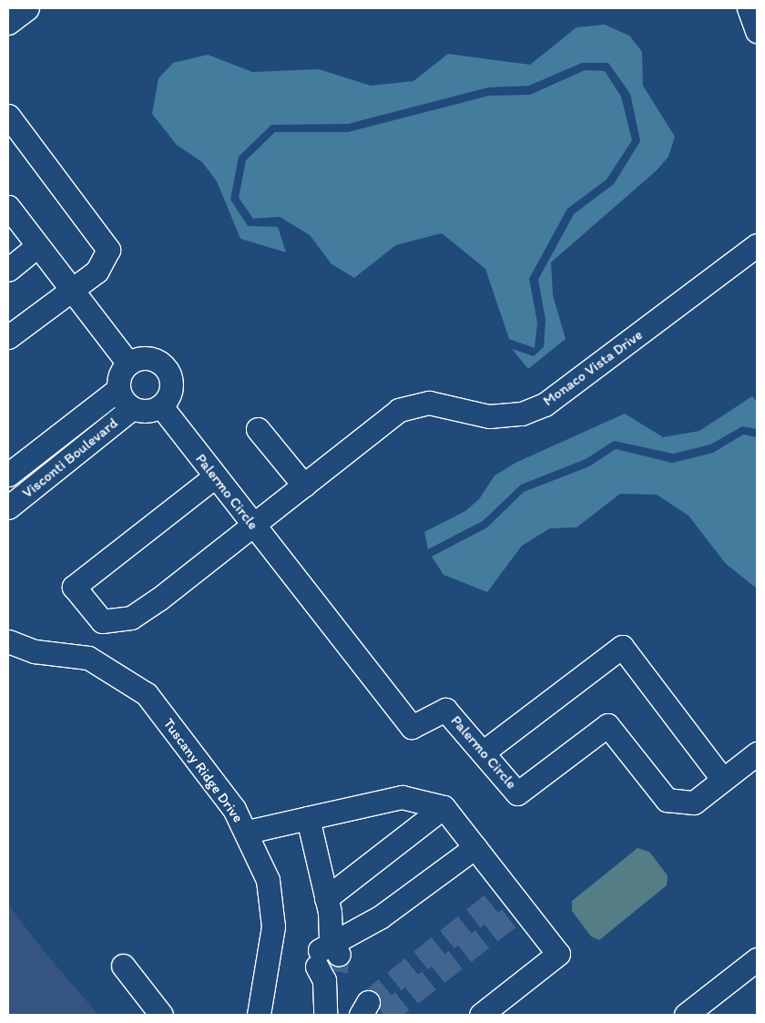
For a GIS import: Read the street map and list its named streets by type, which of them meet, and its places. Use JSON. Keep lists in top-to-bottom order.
{
  "streets": {
    "street": [
      "Monaco Vista Drive",
      "Visconti Boulevard",
      "Palermo Circle",
      "Tuscany Ridge Drive"
    ]
  },
  "crossings": [
    ["Monaco Vista Drive", "Palermo Circle"],
    ["Visconti Boulevard", "Palermo Circle"]
  ]
}
